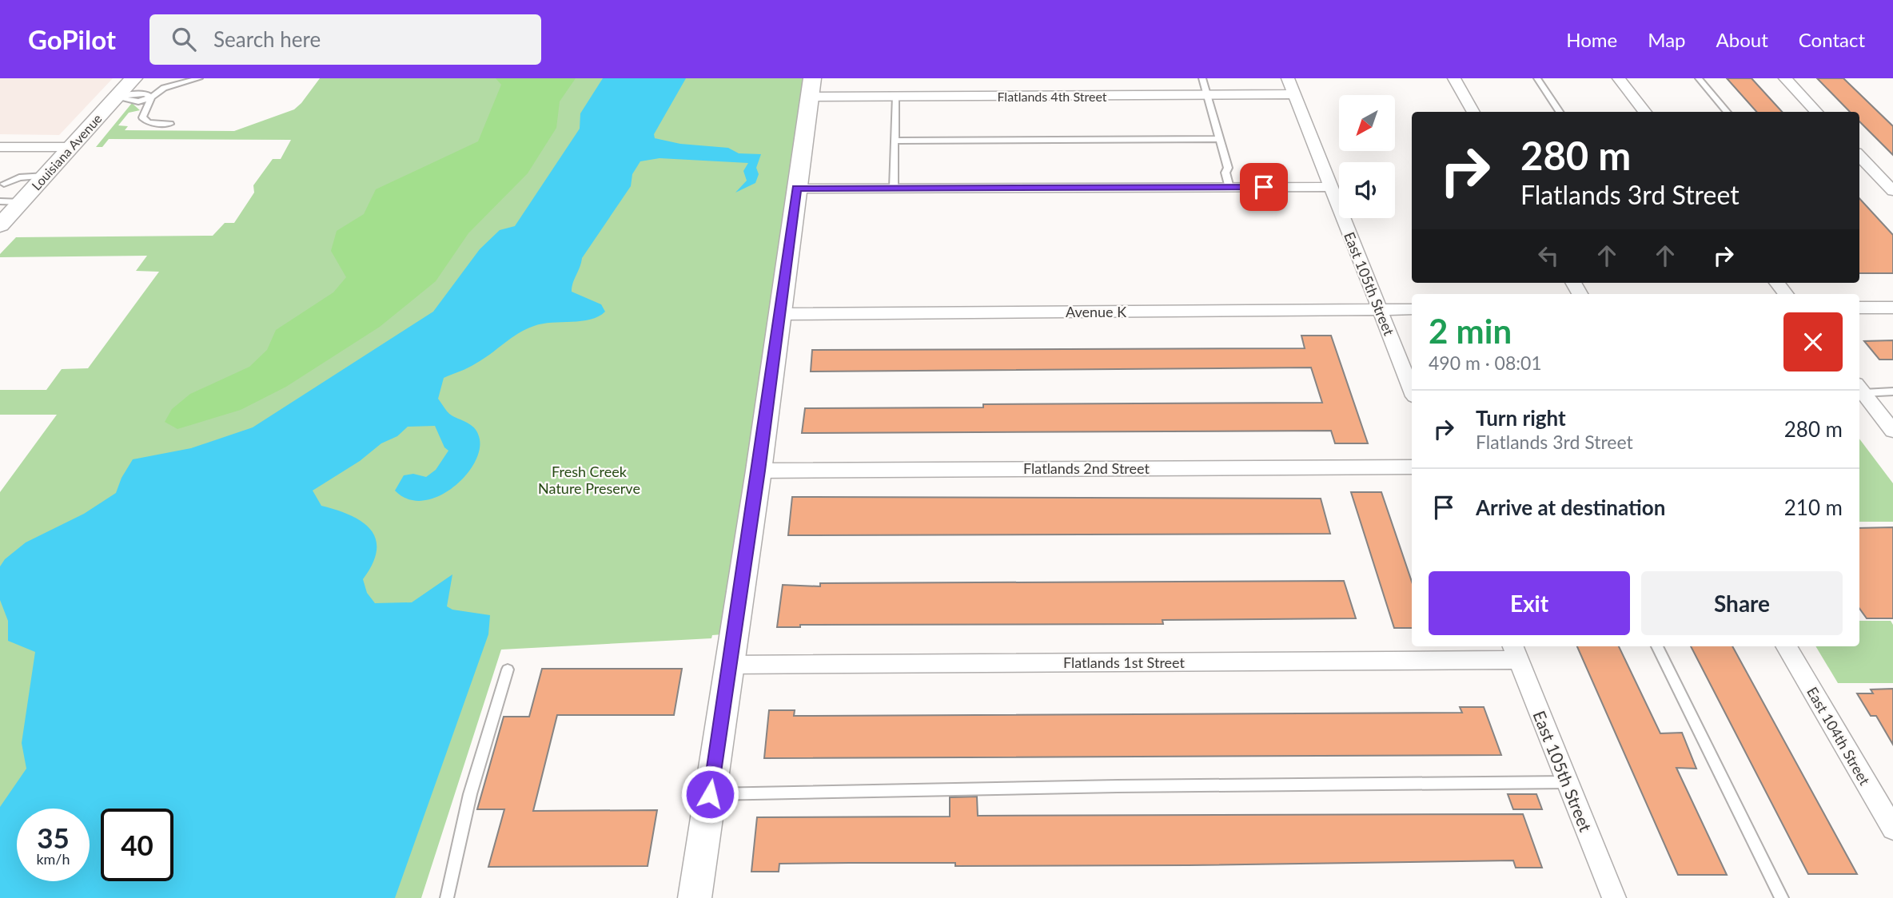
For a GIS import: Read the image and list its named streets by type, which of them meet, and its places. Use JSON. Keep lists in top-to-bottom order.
{
  "streets": {
    "street": [
      "Flatlands 4th Street",
      "Louisiana Avenue",
      "East 105th Street",
      "Avenue K",
      "Flatlands 2nd Street",
      "Flatlands 1st Street",
      "East 104th Street"
    ]
  },
  "crossings": [
    ["Flatlands 4th Street", "East 105th Street"],
    ["East 105th Street", "Avenue K"],
    ["East 105th Street", "Flatlands 1st Street"]
  ],
  "parks": ["Fresh Creek Nature Preserve"],
  "north": "bottom left",
  "page": {
    "header": "GoPilot",
    "search": "Search here",
    "nav": [
      "Home",
      "Map",
      "About",
      "Contact"
    ],
    "turn": ["280 m", "Flatlands 3rd Street"],
    "heading": ["2 min", "490 m · 08:01"],
    "list": [
      {
        "name": "Turn right",
        "note": "Flatlands 3rd Street",
        "value": "280 m"
      },
      {
        "name": "Arrive at destination",
        "value": "210 m"
      }
    ],
    "buttons": ["Exit", "Share"],
    "speed": "35 km/h",
    "limit": "40"
  }
}
